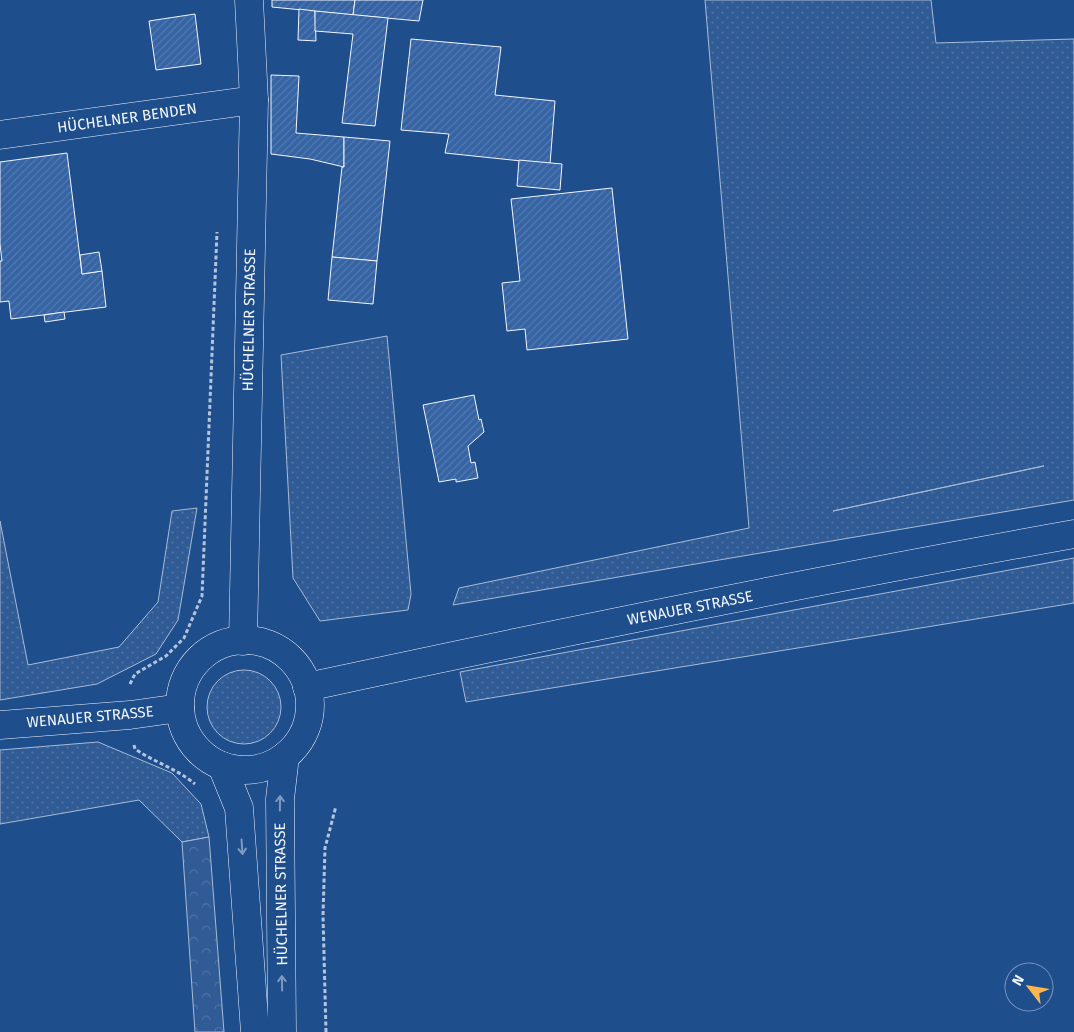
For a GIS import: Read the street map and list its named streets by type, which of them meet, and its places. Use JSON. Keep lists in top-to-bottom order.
{
  "streets": {
    "street": ["HÜCHELNER BENDEN", "HÜCHELNER STRASSE", "WENAUER STRASSE"]
  },
  "crossings": [
    ["HÜCHELNER BENDEN", "HÜCHELNER STRASSE"],
    ["HÜCHELNER STRASSE", "WENAUER STRASSE"]
  ],
  "north": "top left"
}
